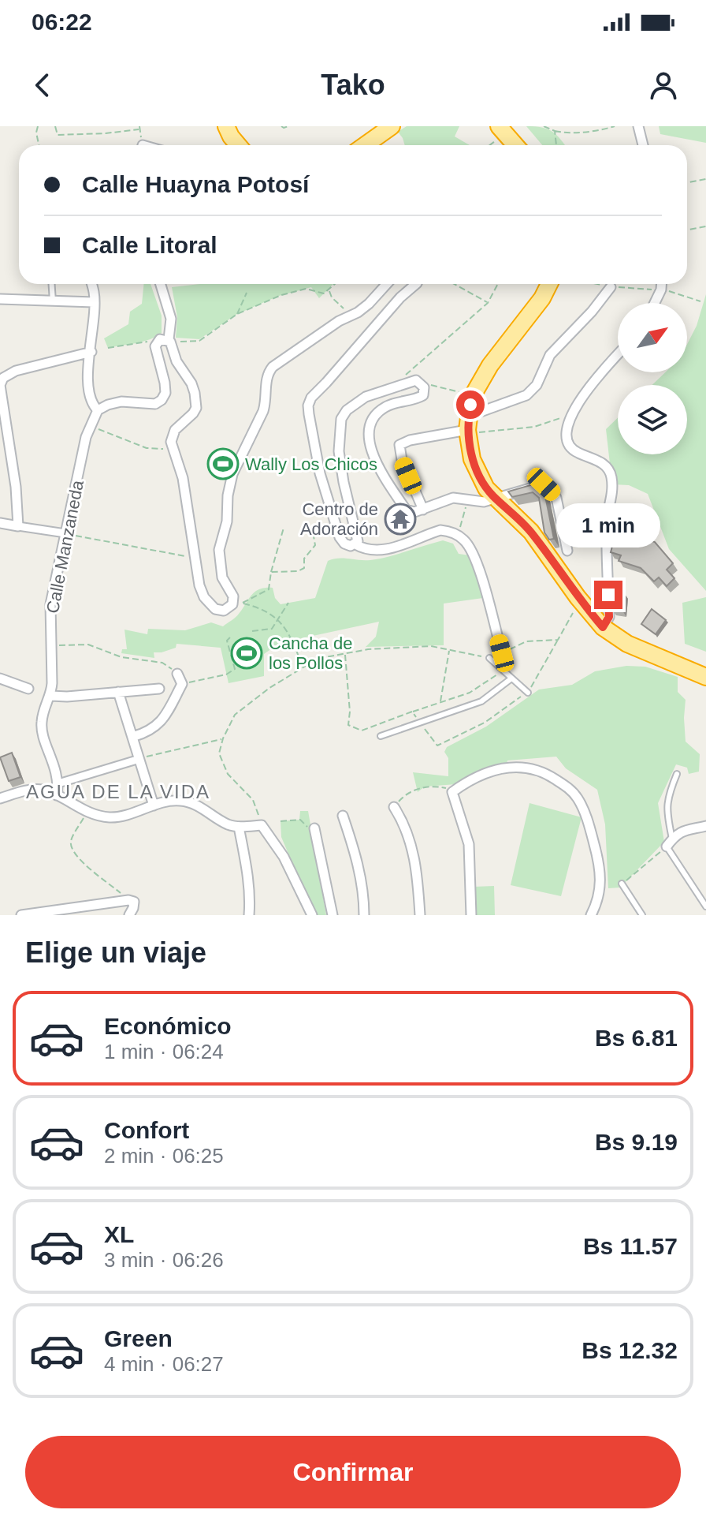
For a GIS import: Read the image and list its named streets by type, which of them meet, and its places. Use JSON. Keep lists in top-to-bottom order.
{
  "streets": {
    "street": ["Calle Manzaneda"]
  },
  "districts": ["AGUA DE LA VIDA"],
  "places": {
    "sports": ["Wally Los Chicos", "Cancha de los Pollos"],
    "temple": ["Centro de Adoración"]
  },
  "north": "top right",
  "page": {
    "status": "06:22",
    "header": "Tako",
    "banner": ["Calle Huayna Potosí", "Calle Litoral"],
    "bubble": "1 min",
    "heading": "Elige un viaje",
    "list": [
      {
        "name": "Económico",
        "note": "1 min · 06:24",
        "value": "Bs 6.81"
      },
      {
        "name": "Confort",
        "note": "2 min · 06:25",
        "value": "Bs 9.19"
      },
      {
        "name": "XL",
        "note": "3 min · 06:26",
        "value": "Bs 11.57"
      },
      {
        "name": "Green",
        "note": "4 min · 06:27",
        "value": "Bs 12.32"
      }
    ],
    "buttons": "Confirmar"
  }
}
